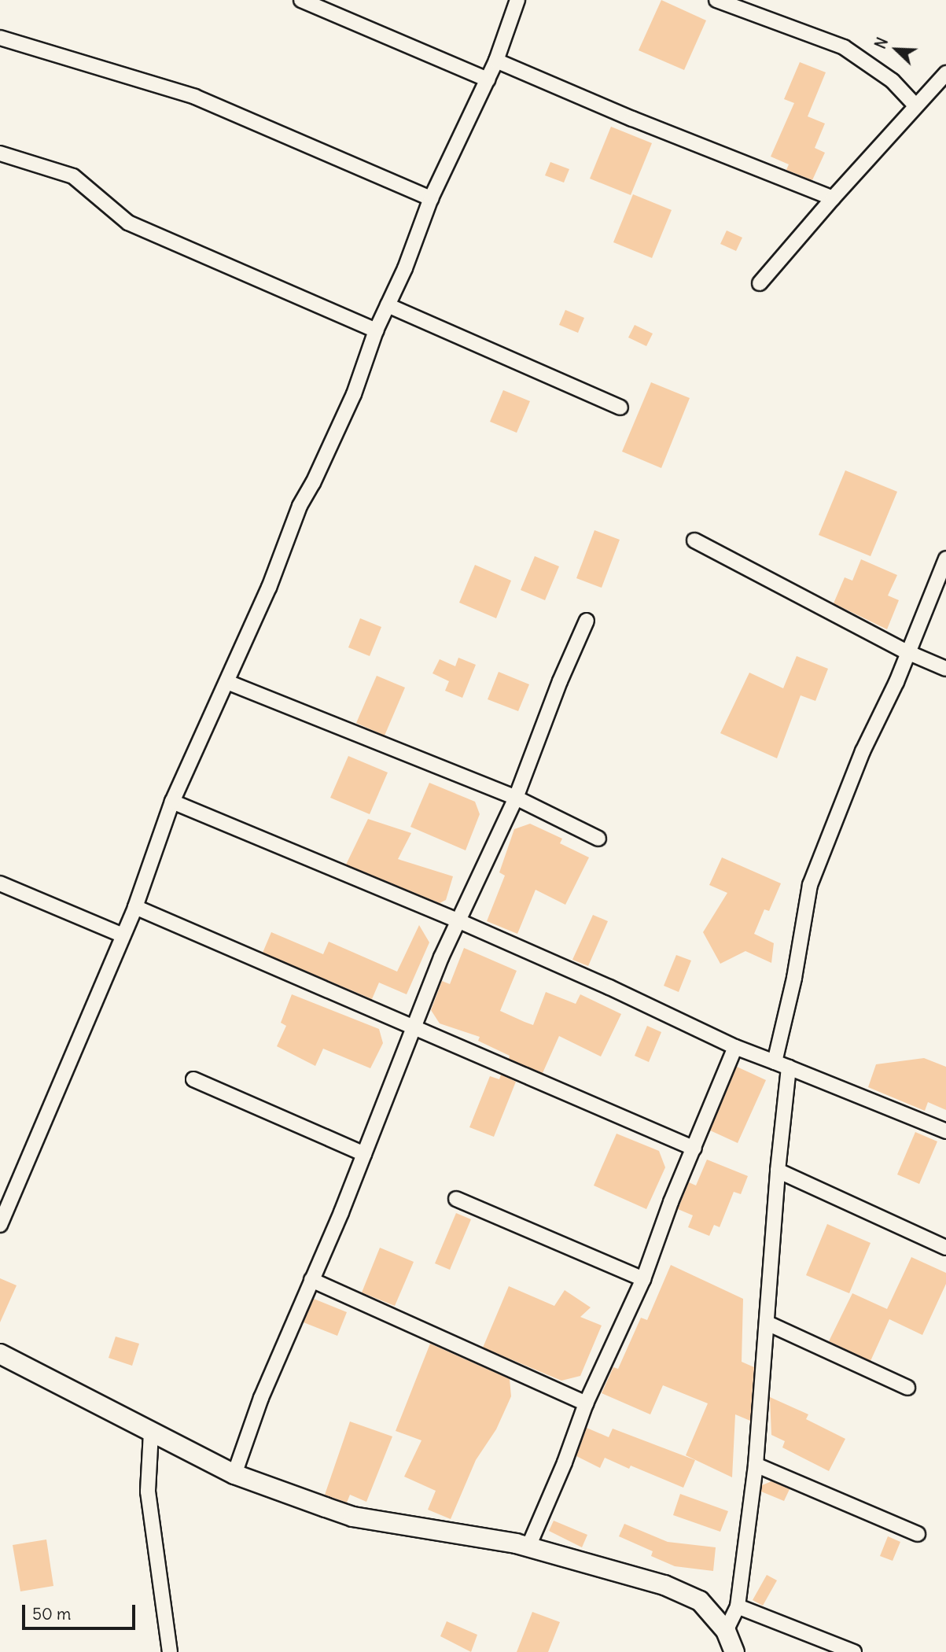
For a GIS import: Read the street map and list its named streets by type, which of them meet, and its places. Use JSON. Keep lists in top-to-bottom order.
{
  "scale_bar": "50 m",
  "north": "top left"
}
